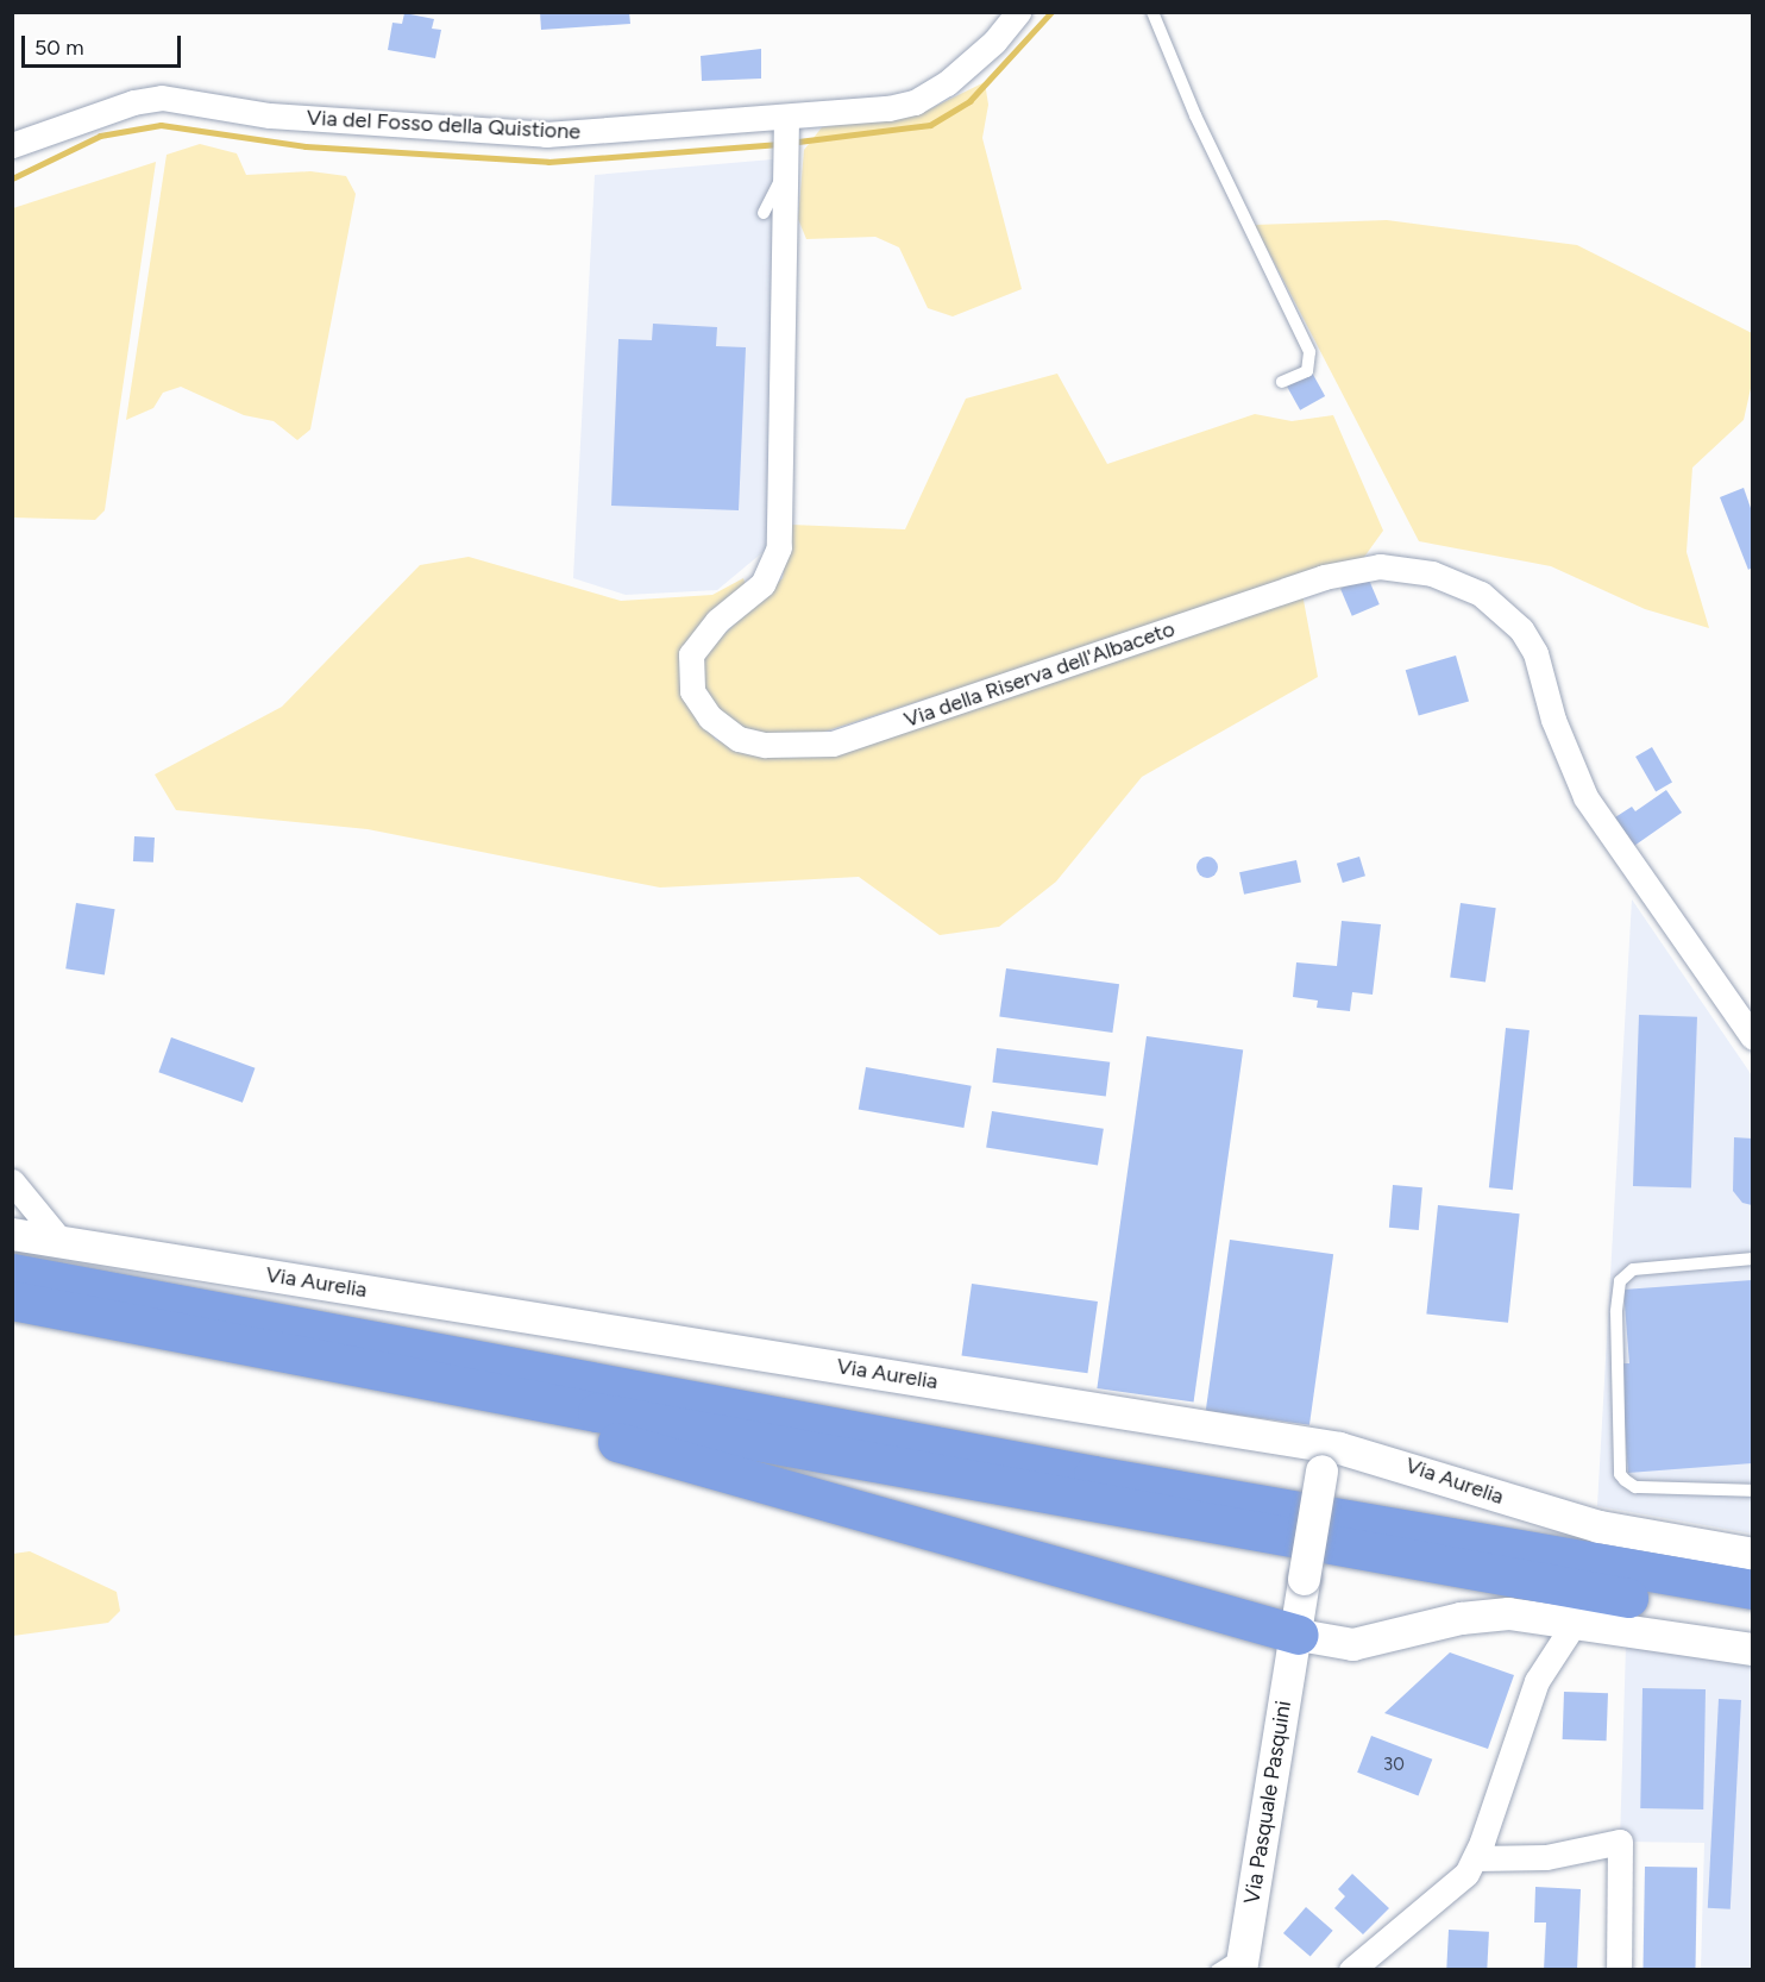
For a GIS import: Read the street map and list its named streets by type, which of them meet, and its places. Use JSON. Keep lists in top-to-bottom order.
{
  "streets": {
    "street": [
      "Via del Fosso della Quistione",
      "Via della Riserva dell'Albaceto",
      "Via Aurelia",
      "Via Pasquale Pasquini"
    ]
  },
  "crossings": [
    ["Via del Fosso della Quistione", "Via della Riserva dell'Albaceto"],
    ["Via Aurelia", "Via Pasquale Pasquini"]
  ],
  "house_numbers": ["30"],
  "scale_bar": "50 m"
}
